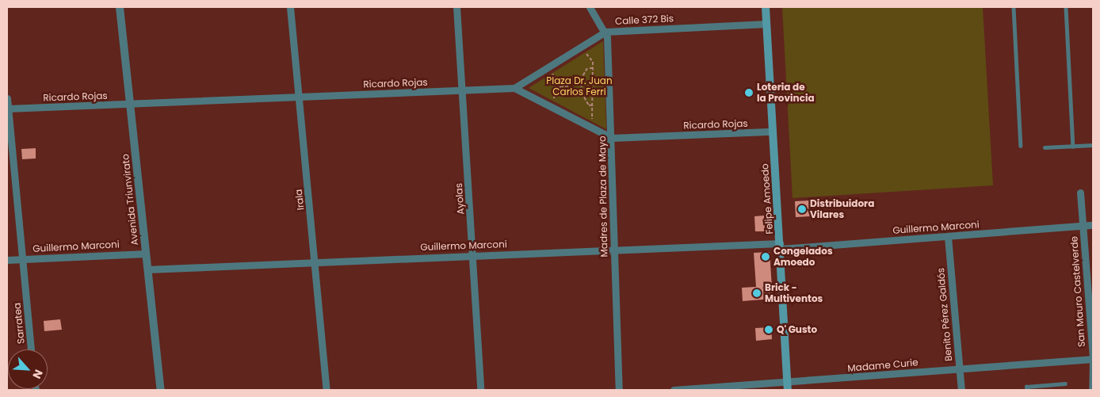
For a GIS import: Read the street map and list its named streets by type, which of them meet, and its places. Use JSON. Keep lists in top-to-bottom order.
{
  "streets": {
    "main road": ["Felipe Amoedo"],
    "street": [
      "Calle 372 Bis",
      "Ricardo Rojas",
      "Madres de Plaza de Mayo",
      "Ayolas",
      "Avenida Triunvirato",
      "Irala",
      "Guillermo Marconi",
      "San Mauro Castelverde",
      "Benito Pérez Galdós",
      "Sarratea",
      "Madame Curie"
    ]
  },
  "crossings": [
    ["Calle 372 Bis", "Ricardo Rojas"],
    ["Calle 372 Bis", "Madres de Plaza de Mayo"],
    ["Calle 372 Bis", "Felipe Amoedo"],
    ["Ricardo Rojas", "Madres de Plaza de Mayo"],
    ["Ricardo Rojas", "Ayolas"],
    ["Ricardo Rojas", "Felipe Amoedo"],
    ["Ricardo Rojas", "Avenida Triunvirato"],
    ["Ricardo Rojas", "Irala"],
    ["Ricardo Rojas", "Sarratea"],
    ["Madres de Plaza de Mayo", "Guillermo Marconi"],
    ["Ayolas", "Guillermo Marconi"],
    ["Felipe Amoedo", "Guillermo Marconi"],
    ["Felipe Amoedo", "Madame Curie"],
    ["Avenida Triunvirato", "Guillermo Marconi"],
    ["Irala", "Guillermo Marconi"],
    ["Guillermo Marconi", "San Mauro Castelverde"],
    ["Guillermo Marconi", "Benito Pérez Galdós"],
    ["Guillermo Marconi", "Sarratea"],
    ["San Mauro Castelverde", "Madame Curie"],
    ["Benito Pérez Galdós", "Madame Curie"]
  ],
  "parks": ["Plaza Dr. Juan Carlos Ferri"],
  "places": [
    "Loteria de la Provincia",
    "Distribuidora Vilares",
    "Congelados Amoedo",
    "Brick - Multiventos",
    "Q' Gusto"
  ],
  "north": "bottom right"
}
